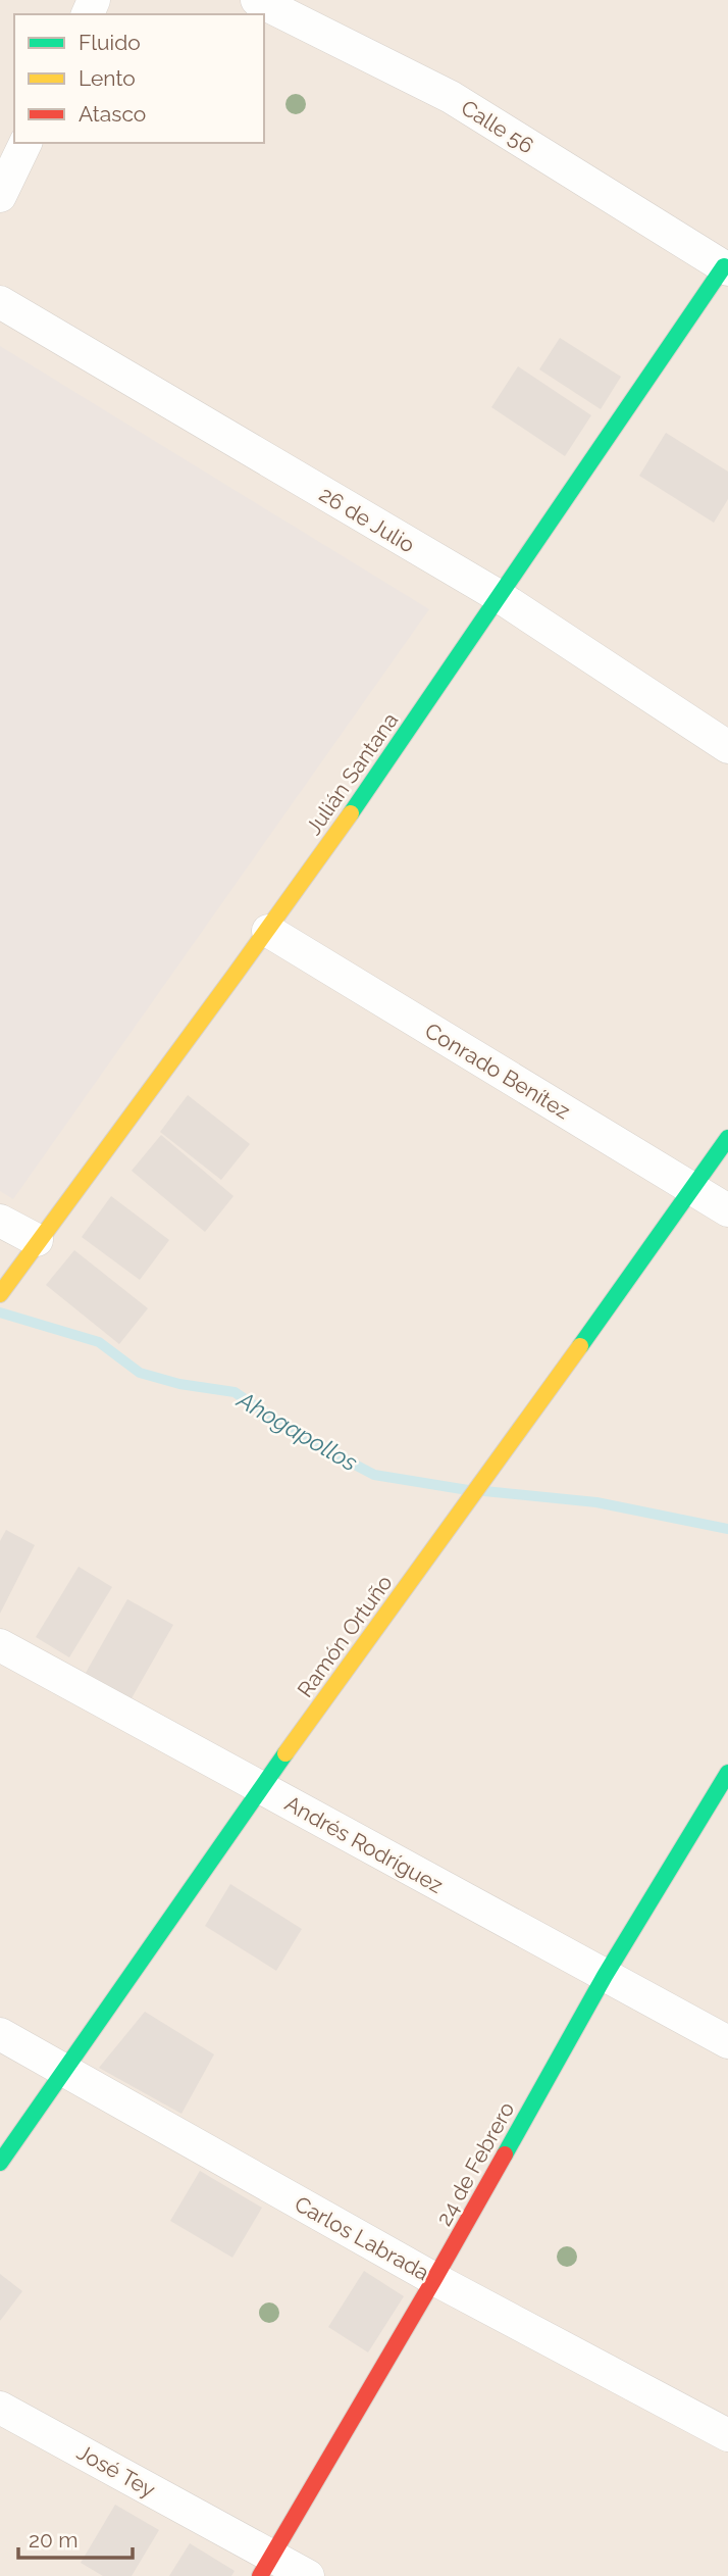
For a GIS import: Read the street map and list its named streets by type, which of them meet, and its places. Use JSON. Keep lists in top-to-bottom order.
{
  "streets": {
    "street": [
      "Calle 56",
      "26 de Julio",
      "Julián Santana",
      "Conrado Benítez",
      "Ramón Ortuño",
      "Andrés Rodríguez",
      "24 de Febrero",
      "Carlos Labrada",
      "José Tey"
    ]
  },
  "crossings": [
    ["Calle 56", "Julián Santana"],
    ["26 de Julio", "Julián Santana"],
    ["Julián Santana", "Conrado Benítez"],
    ["Conrado Benítez", "Ramón Ortuño"],
    ["Ramón Ortuño", "Andrés Rodríguez"],
    ["Ramón Ortuño", "Carlos Labrada"],
    ["Andrés Rodríguez", "24 de Febrero"],
    ["24 de Febrero", "Carlos Labrada"],
    ["24 de Febrero", "José Tey"]
  ],
  "water": ["Ahogapollos"],
  "legend": ["Fluido", "Lento", "Atasco"],
  "scale_bar": "20 m"
}
